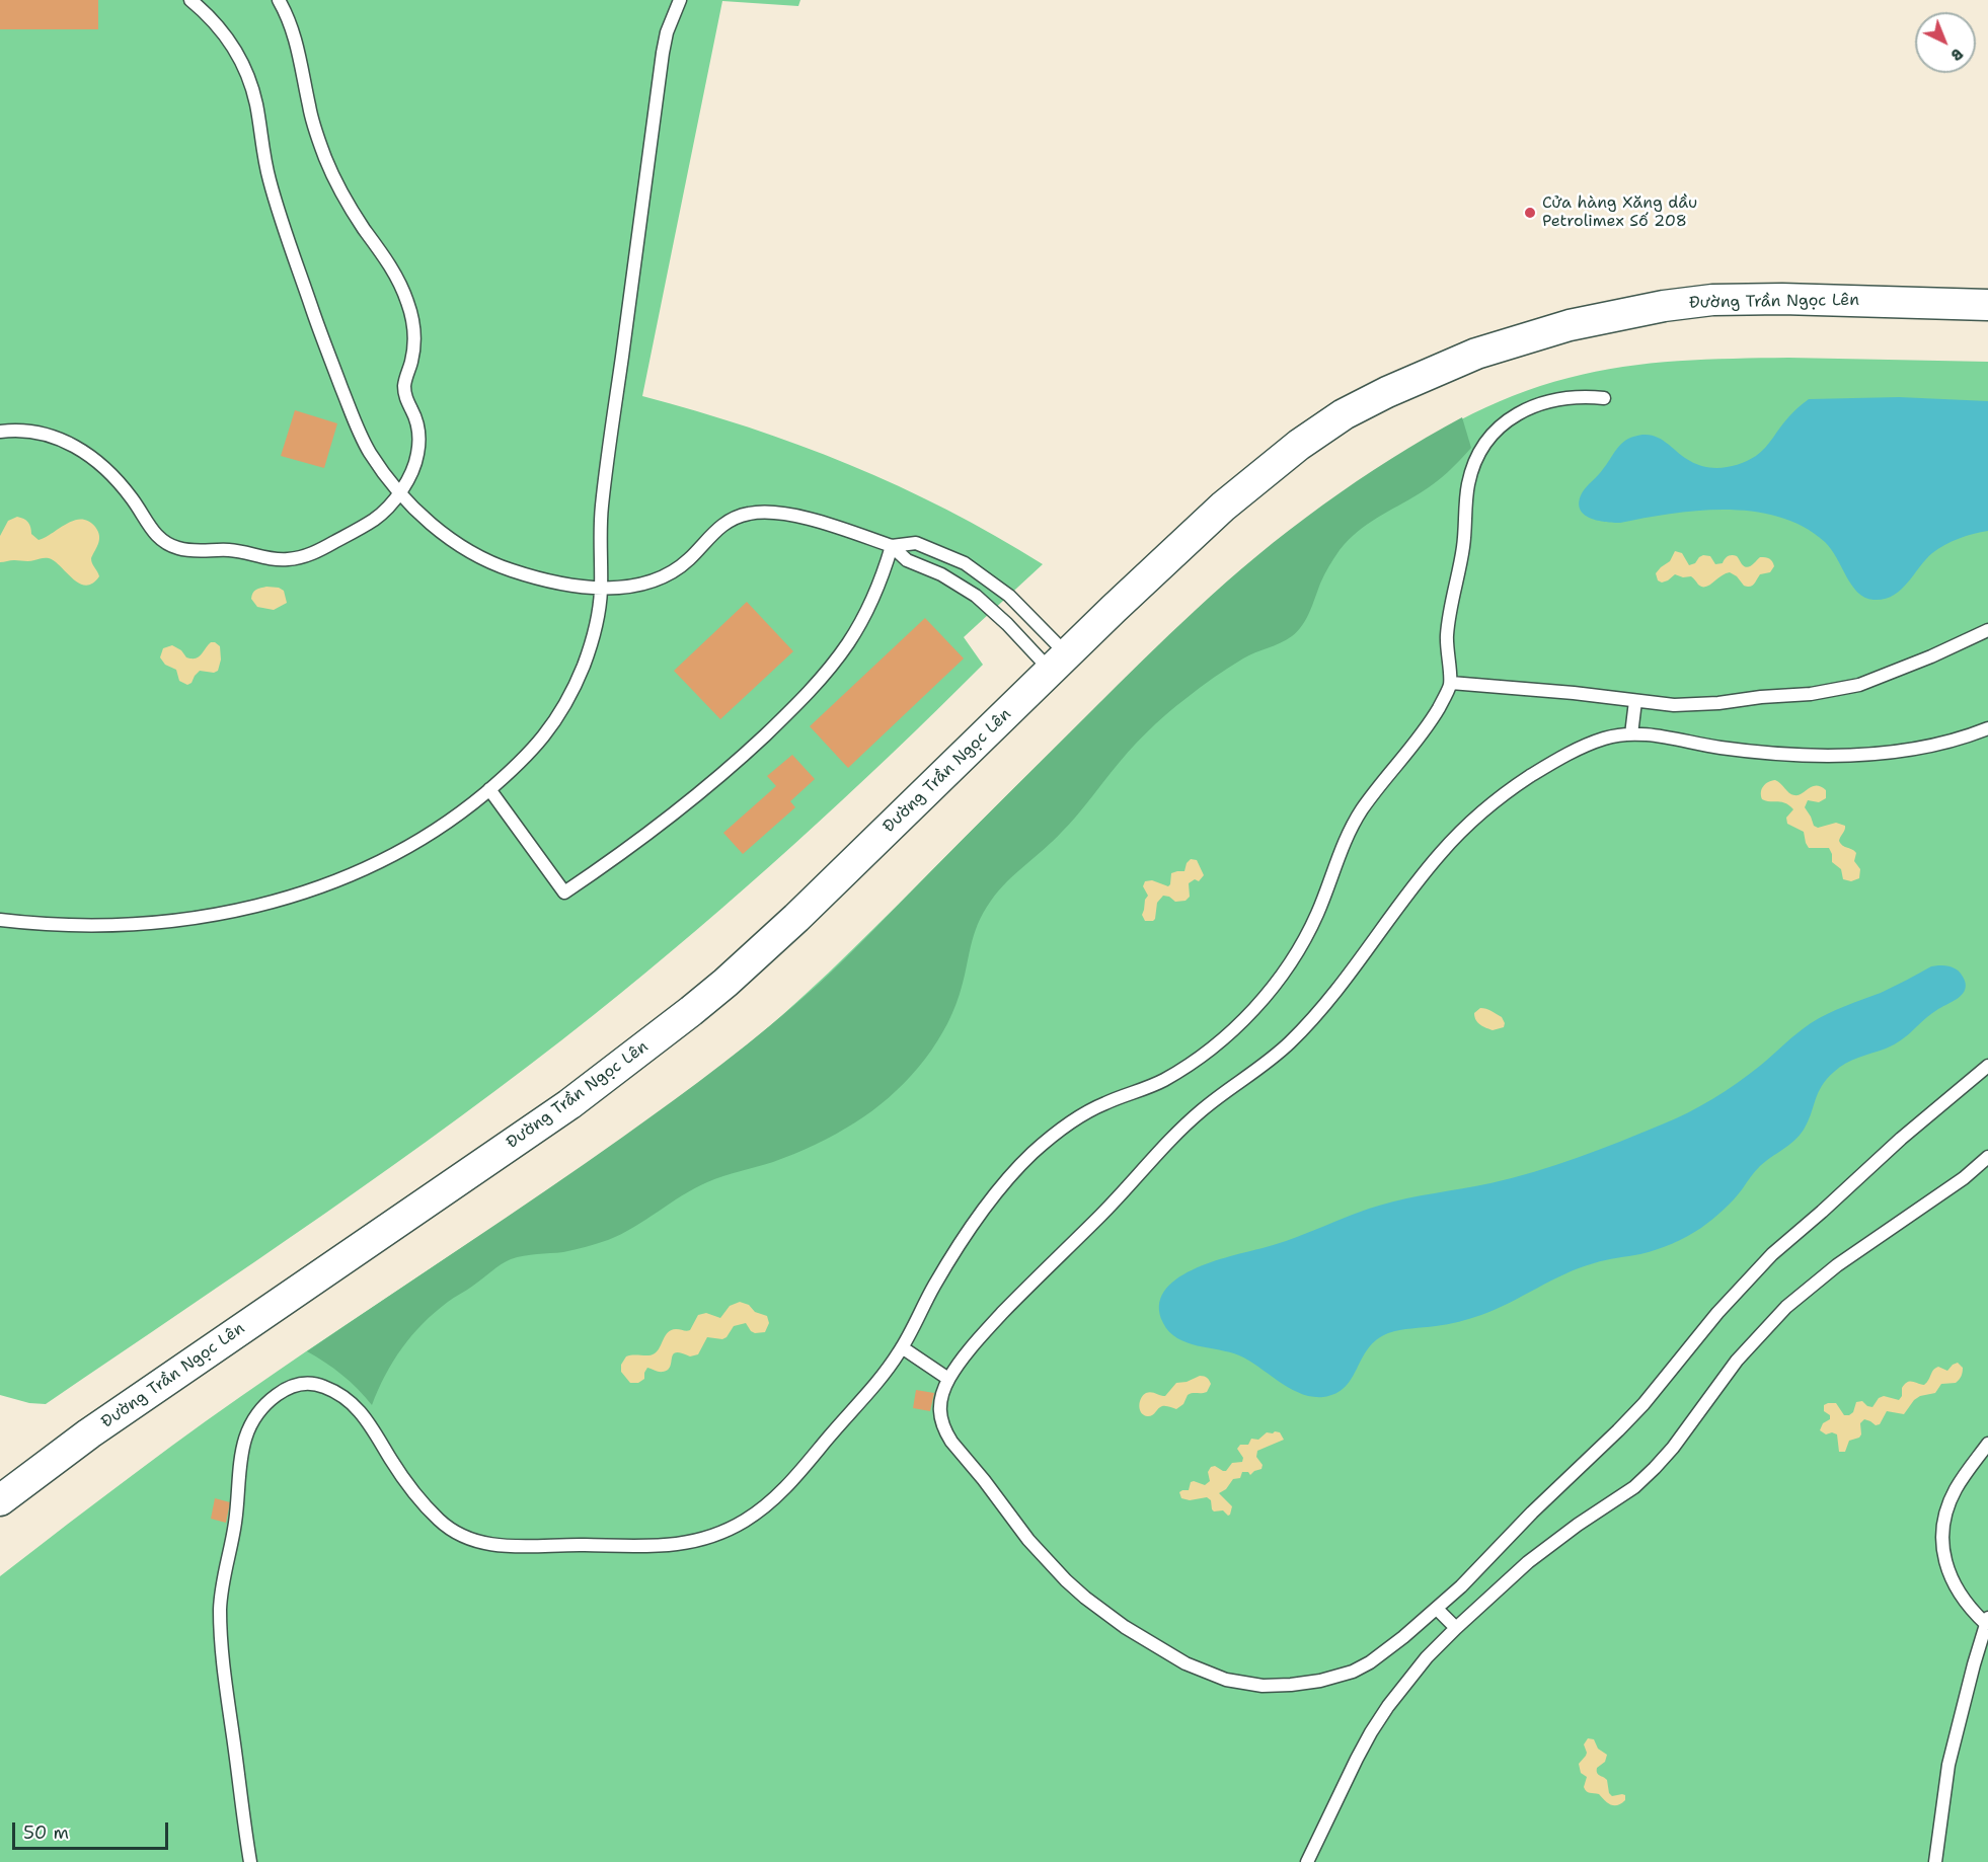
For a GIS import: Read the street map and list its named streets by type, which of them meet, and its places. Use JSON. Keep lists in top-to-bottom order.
{
  "streets": {
    "street": ["Đường Trần Ngọc Lên"]
  },
  "places": ["Cửa hàng Xăng dầu Petrolimex Số 208"],
  "scale_bar": "50 m",
  "north": "bottom right"
}
